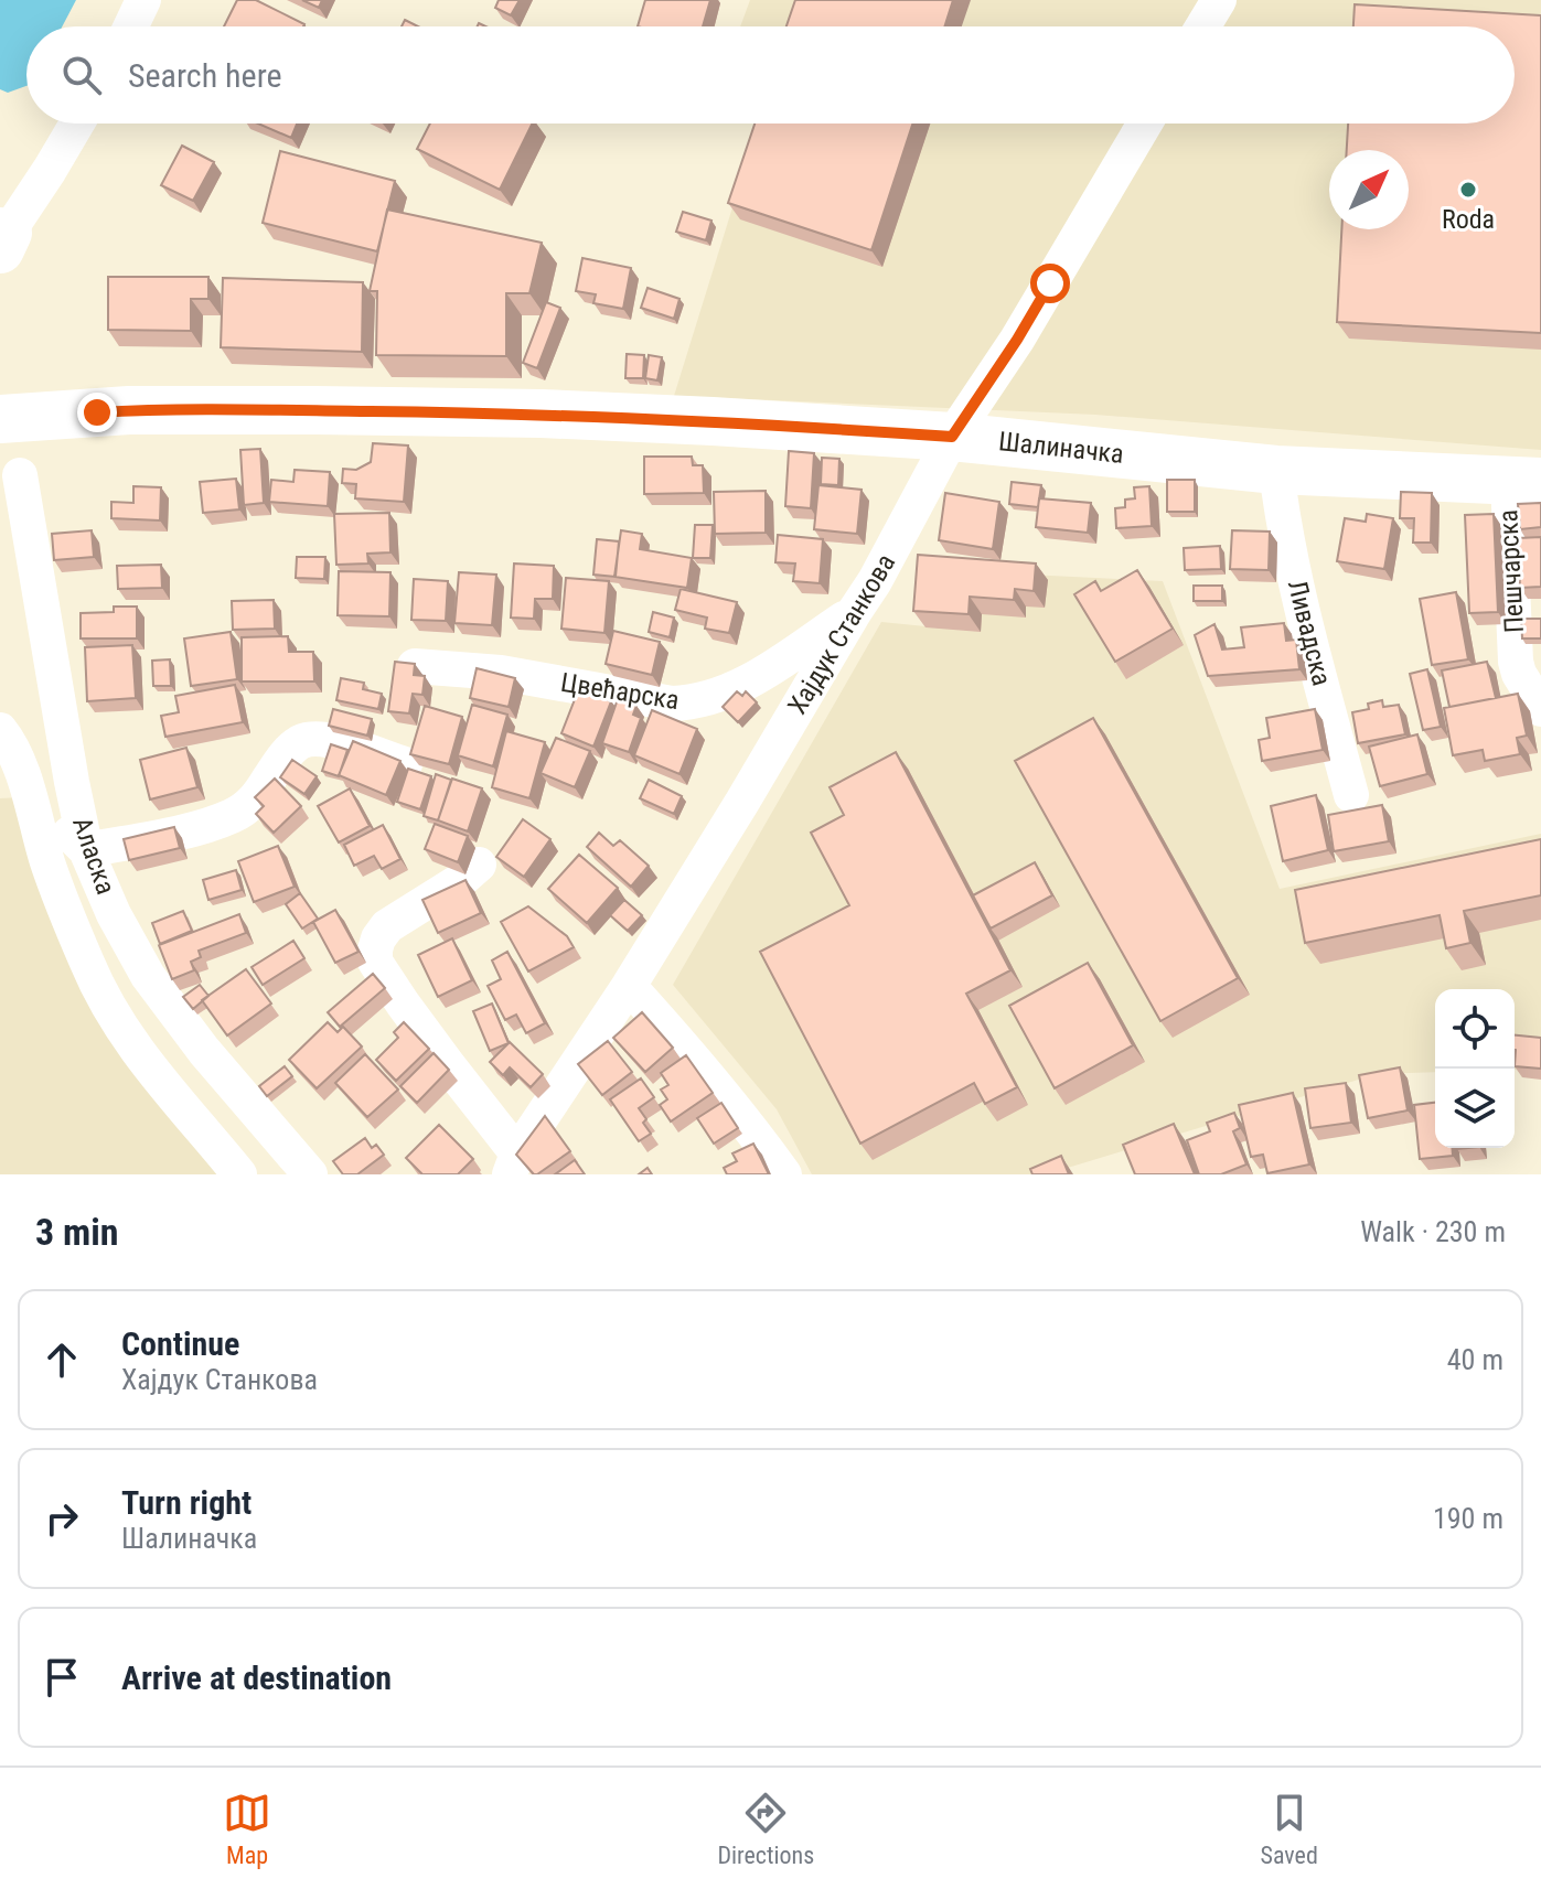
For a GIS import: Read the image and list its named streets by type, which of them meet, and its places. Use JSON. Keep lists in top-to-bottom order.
{
  "streets": {
    "main road": ["Шалиначка"],
    "street": [
      "Пешчарска",
      "Ливадска",
      "Хајдук Станкова",
      "Цвећарска",
      "Аласка"
    ]
  },
  "crossings": [
    ["Шалиначка", "Пешчарска"],
    ["Шалиначка", "Ливадска"],
    ["Шалиначка", "Хајдук Станкова"],
    ["Хајдук Станкова", "Цвећарска"]
  ],
  "places": ["Roda"],
  "north": "top right",
  "page": {
    "search": "Search here",
    "heading": ["3 min", "Walk · 230 m"],
    "list": [
      ["Continue", "Хајдук Станкова", "40 m"],
      ["Turn right", "Шалиначка", "190 m"],
      "Arrive at destination"
    ],
    "nav": ["Map", "Directions", "Saved"]
  }
}
